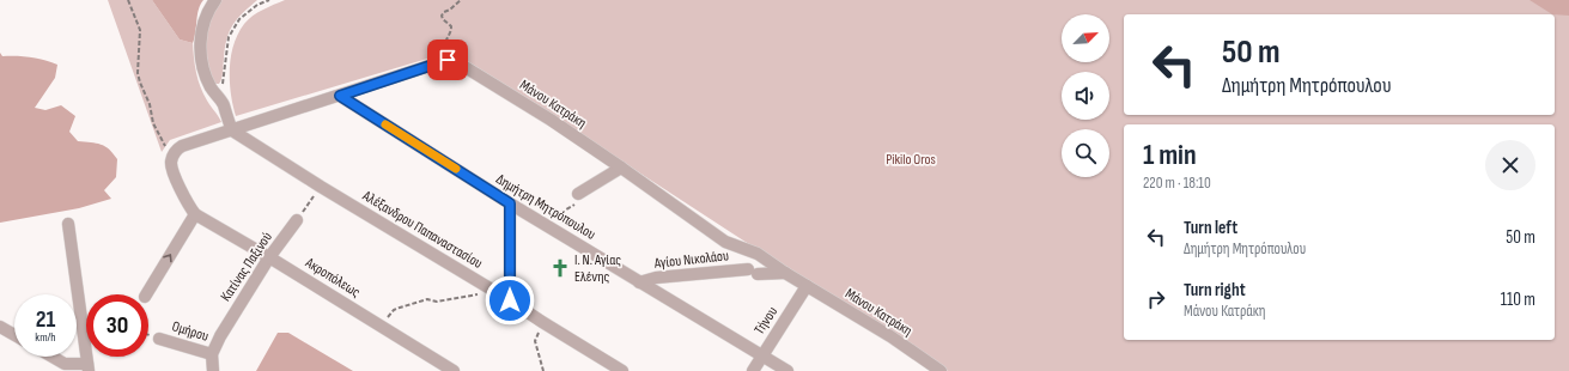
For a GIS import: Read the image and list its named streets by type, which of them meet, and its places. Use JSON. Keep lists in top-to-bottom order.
{
  "streets": {
    "street": [
      "Μάνου Κατράκη",
      "Δημήτρη Μητρόπουλου",
      "Αλέξανδρου Παπαναστασίου",
      "Αγίου Νικολάου",
      "Κατίνας Παξινού",
      "Ακροπόλεως",
      "Τήνου",
      "Ομήρου"
    ]
  },
  "crossings": [
    ["Μάνου Κατράκη", "Αγίου Νικολάου"],
    ["Μάνου Κατράκη", "Τήνου"],
    ["Δημήτρη Μητρόπουλου", "Αγίου Νικολάου"],
    ["Δημήτρη Μητρόπουλου", "Τήνου"],
    ["Κατίνας Παξινού", "Ακροπόλεως"],
    ["Κατίνας Παξινού", "Ομήρου"]
  ],
  "parks": ["Pikilo Oros"],
  "places": {
    "church": ["Ι. Ν. Αγίας Ελένης"]
  },
  "north": "top right",
  "page": {
    "turn": ["50 m", "Δημήτρη Μητρόπουλου"],
    "heading": ["1 min", "220 m · 18:10"],
    "list": [
      {
        "name": "Turn left",
        "note": "Δημήτρη Μητρόπουλου",
        "value": "50 m"
      },
      {
        "name": "Turn right",
        "note": "Μάνου Κατράκη",
        "value": "110 m"
      }
    ],
    "speed": "21 km/h",
    "limit": "30"
  }
}
